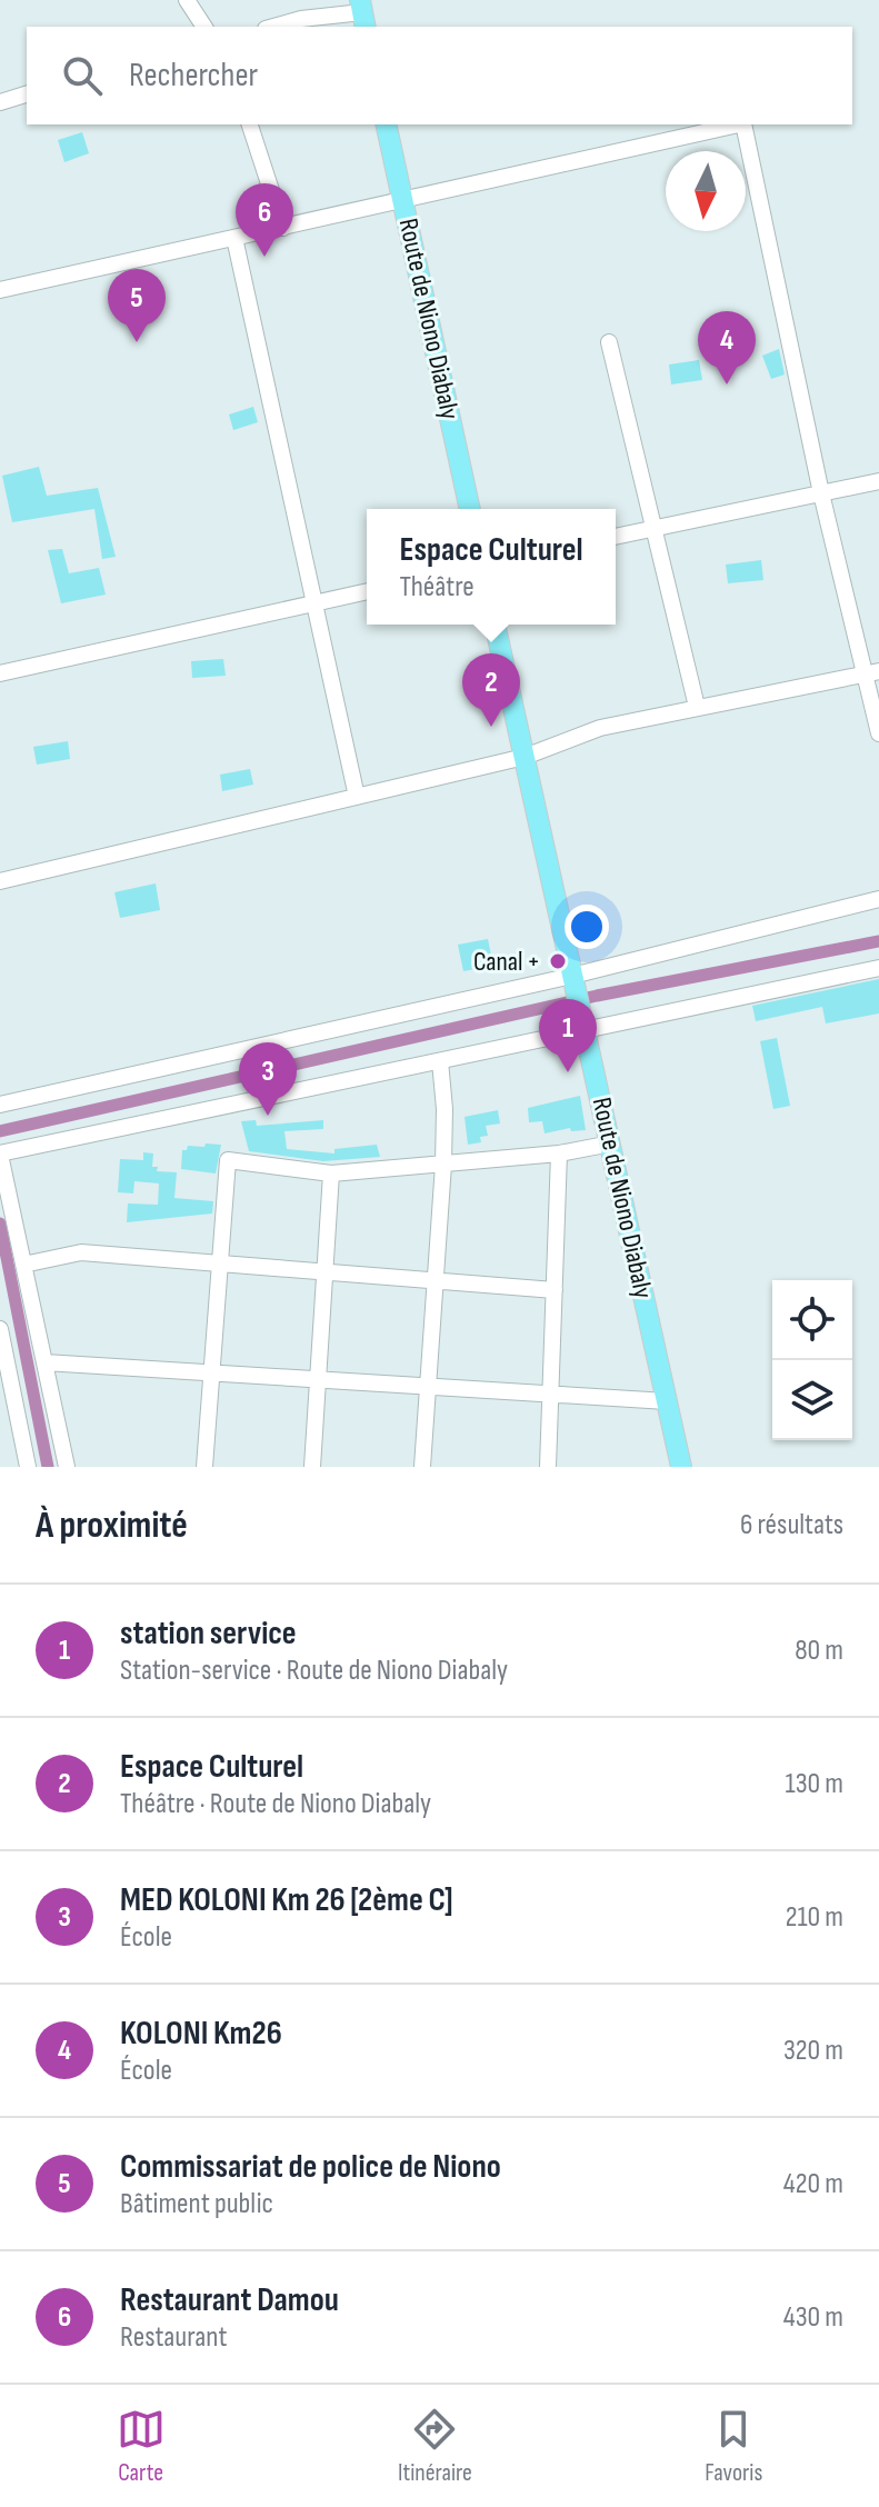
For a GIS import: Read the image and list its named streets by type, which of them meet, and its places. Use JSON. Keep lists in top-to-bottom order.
{
  "streets": {
    "main road": ["Route de Niono Diabaly"]
  },
  "places": ["Canal +"],
  "north": "bottom",
  "page": {
    "search": "Rechercher",
    "pins": [
      "6",
      "5",
      "4",
      "2",
      "1",
      "3"
    ],
    "popup": ["Espace Culturel", "Théâtre"],
    "heading": ["À proximité", "6 résultats"],
    "list": [
      {
        "mark": "1",
        "name": "station service",
        "note": "Station-service · Route de Niono Diabaly",
        "value": "80 m"
      },
      {
        "mark": "2",
        "name": "Espace Culturel",
        "note": "Théâtre · Route de Niono Diabaly",
        "value": "130 m"
      },
      {
        "mark": "3",
        "name": "MED KOLONI Km 26 [2ème C]",
        "note": "École",
        "value": "210 m"
      },
      {
        "mark": "4",
        "name": "KOLONI Km26",
        "note": "École",
        "value": "320 m"
      },
      {
        "mark": "5",
        "name": "Commissariat de police de Niono",
        "note": "Bâtiment public",
        "value": "420 m"
      },
      {
        "mark": "6",
        "name": "Restaurant Damou",
        "note": "Restaurant",
        "value": "430 m"
      }
    ],
    "nav": ["Carte", "Itinéraire", "Favoris"]
  }
}
